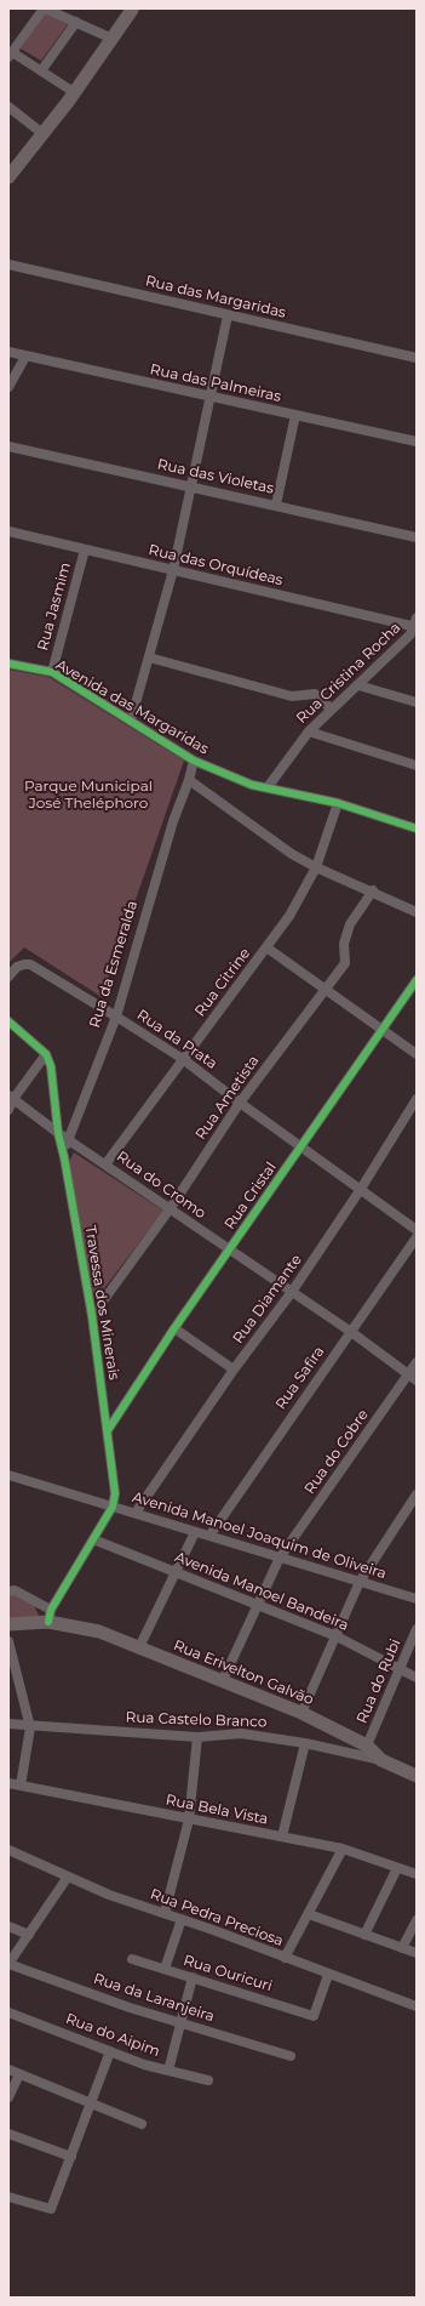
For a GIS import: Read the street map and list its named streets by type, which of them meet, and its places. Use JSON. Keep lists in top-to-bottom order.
{
  "streets": {
    "main road": ["Rua Erivelton Galvão"],
    "street": [
      "Rua das Margaridas",
      "Rua das Palmeiras",
      "Rua das Violetas",
      "Rua das Orquídeas",
      "Rua Jasmim",
      "Rua Cristina Rocha",
      "Avenida das Margaridas",
      "Rua da Esmeralda",
      "Rua Citrine",
      "Rua da Prata",
      "Rua Ametista",
      "Rua do Cromo",
      "Rua Cristal",
      "Rua Diamante",
      "Travessa dos Minerais",
      "Rua Safira",
      "Rua do Cobre",
      "Avenida Manoel Joaquim de Oliveira",
      "Avenida Manoel Bandeira",
      "Rua do Rubi",
      "Rua Castelo Branco",
      "Rua Bela Vista",
      "Rua Pedra Preciosa",
      "Rua Ouricuri",
      "Rua da Laranjeira",
      "Rua do Aipim"
    ]
  },
  "crossings": [
    ["Rua das Orquídeas", "Rua Jasmim"],
    ["Rua das Orquídeas", "Rua Cristina Rocha"],
    ["Rua Jasmim", "Avenida das Margaridas"],
    ["Rua Cristina Rocha", "Avenida das Margaridas"],
    ["Avenida das Margaridas", "Rua da Esmeralda"],
    ["Avenida das Margaridas", "Rua Citrine"],
    ["Rua da Esmeralda", "Rua da Prata"],
    ["Rua da Esmeralda", "Rua do Cromo"],
    ["Rua da Esmeralda", "Travessa dos Minerais"],
    ["Rua Citrine", "Rua da Prata"],
    ["Rua Citrine", "Rua do Cromo"],
    ["Rua da Prata", "Rua Ametista"],
    ["Rua da Prata", "Rua Cristal"],
    ["Rua da Prata", "Rua Diamante"],
    ["Rua Ametista", "Rua do Cromo"],
    ["Rua Ametista", "Travessa dos Minerais"],
    ["Rua do Cromo", "Rua Cristal"],
    ["Rua do Cromo", "Rua Diamante"],
    ["Rua do Cromo", "Travessa dos Minerais"],
    ["Rua do Cromo", "Rua Safira"],
    ["Rua do Cromo", "Rua do Cobre"],
    ["Rua Cristal", "Travessa dos Minerais"],
    ["Rua Diamante", "Avenida Manoel Joaquim de Oliveira"],
    ["Travessa dos Minerais", "Avenida Manoel Joaquim de Oliveira"],
    ["Rua Safira", "Avenida Manoel Joaquim de Oliveira"],
    ["Rua do Cobre", "Avenida Manoel Joaquim de Oliveira"],
    ["Rua do Cobre", "Avenida Manoel Bandeira"],
    ["Rua do Cobre", "Rua Erivelton Galvão"],
    ["Avenida Manoel Bandeira", "Rua do Rubi"],
    ["Rua Erivelton Galvão", "Rua do Rubi"],
    ["Rua Erivelton Galvão", "Rua Castelo Branco"],
    ["Rua Pedra Preciosa", "Rua Ouricuri"]
  ],
  "parks": ["Parque Municipal José Theléphoro"]
}
